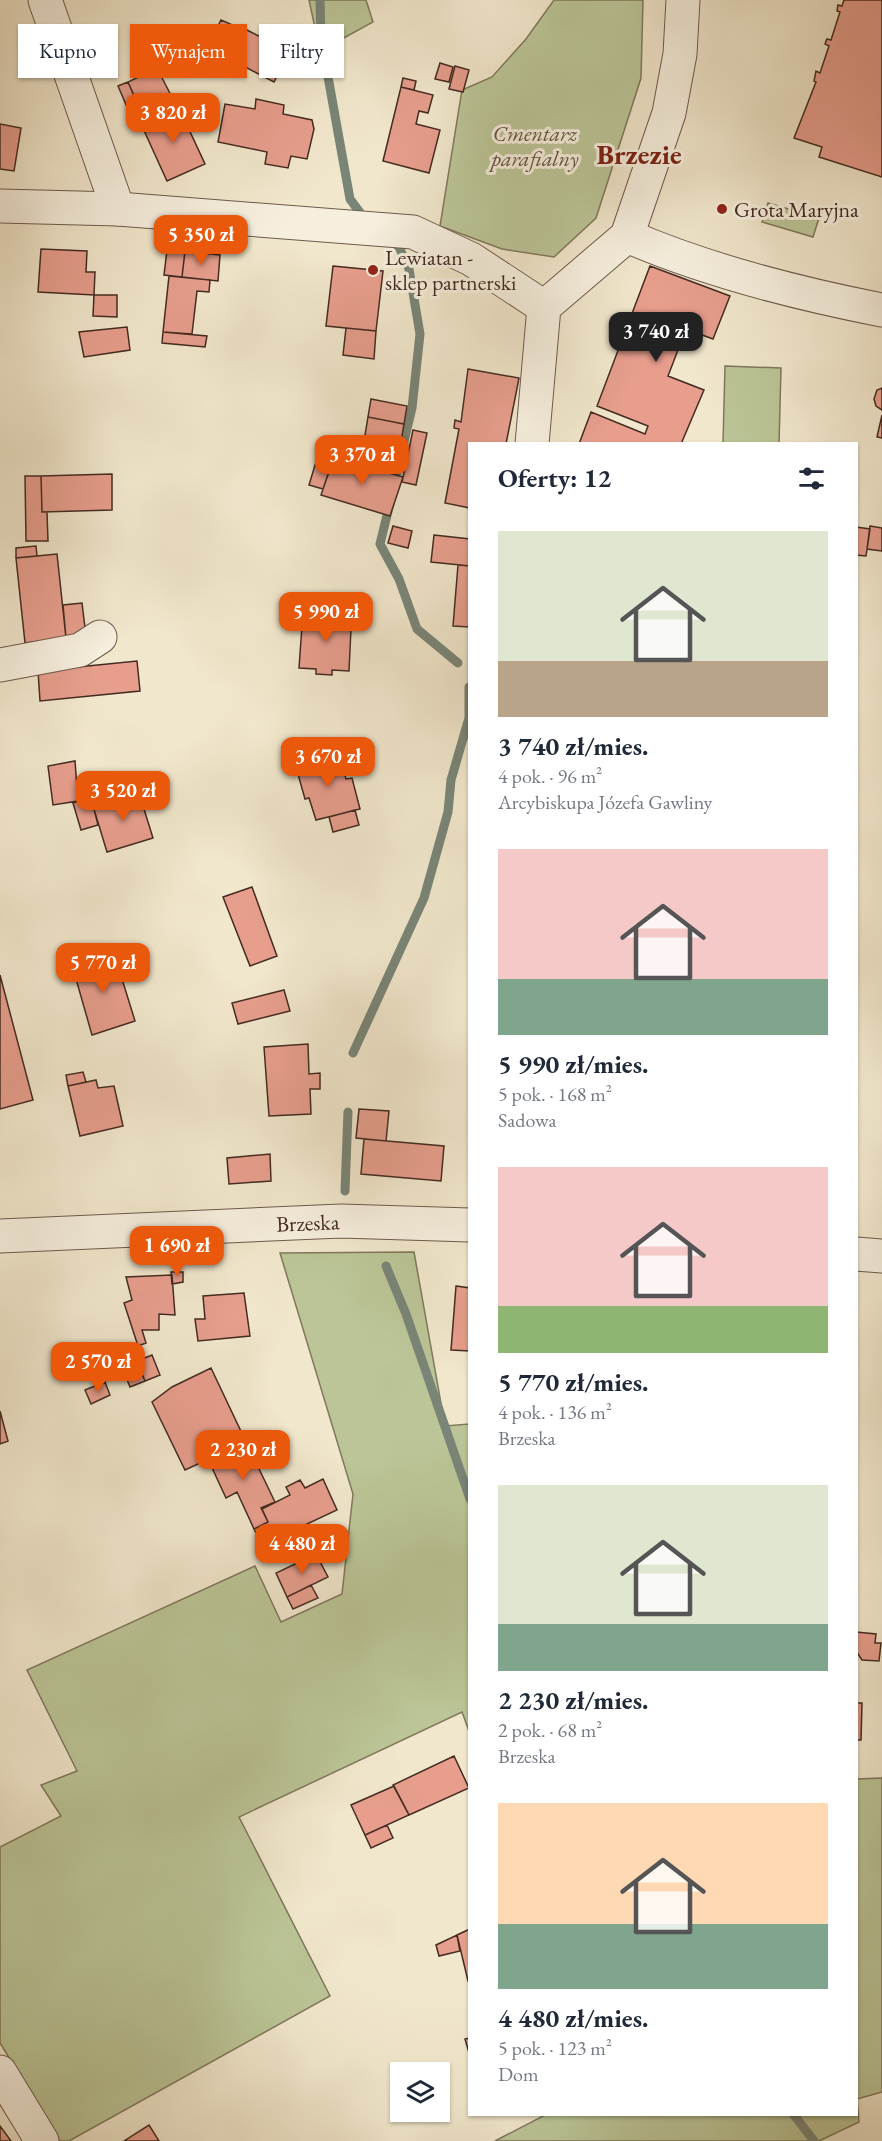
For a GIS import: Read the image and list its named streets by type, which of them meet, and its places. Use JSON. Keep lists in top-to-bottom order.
{
  "streets": {
    "street": ["Brzeska"]
  },
  "districts": ["Brzezie"],
  "parks": ["Cmentarz parafialny"],
  "places": ["Grota Maryjna", "Lewiatan - sklep partnerski"],
  "page": {
    "chip": ["Kupno", "Wynajem", "Filtry"],
    "price": [
      "3 820 zł",
      "5 350 zł",
      "3 740 zł",
      "3 370 zł",
      "5 990 zł",
      "3 670 zł",
      "3 520 zł",
      "5 770 zł",
      "1 690 zł",
      "2 570 zł",
      "2 230 zł",
      "4 480 zł"
    ],
    "heading": "Oferty: 12",
    "list": [
      {
        "name": "3 740 zł/mies.",
        "note": "4 pok. · 96 m² · Arcybiskupa Józefa Gawliny"
      },
      {
        "name": "5 990 zł/mies.",
        "note": "5 pok. · 168 m² · Sadowa"
      },
      {
        "name": "5 770 zł/mies.",
        "note": "4 pok. · 136 m² · Brzeska"
      },
      {
        "name": "2 230 zł/mies.",
        "note": "2 pok. · 68 m² · Brzeska"
      },
      {
        "name": "4 480 zł/mies.",
        "note": "5 pok. · 123 m² · Dom"
      }
    ]
  }
}
